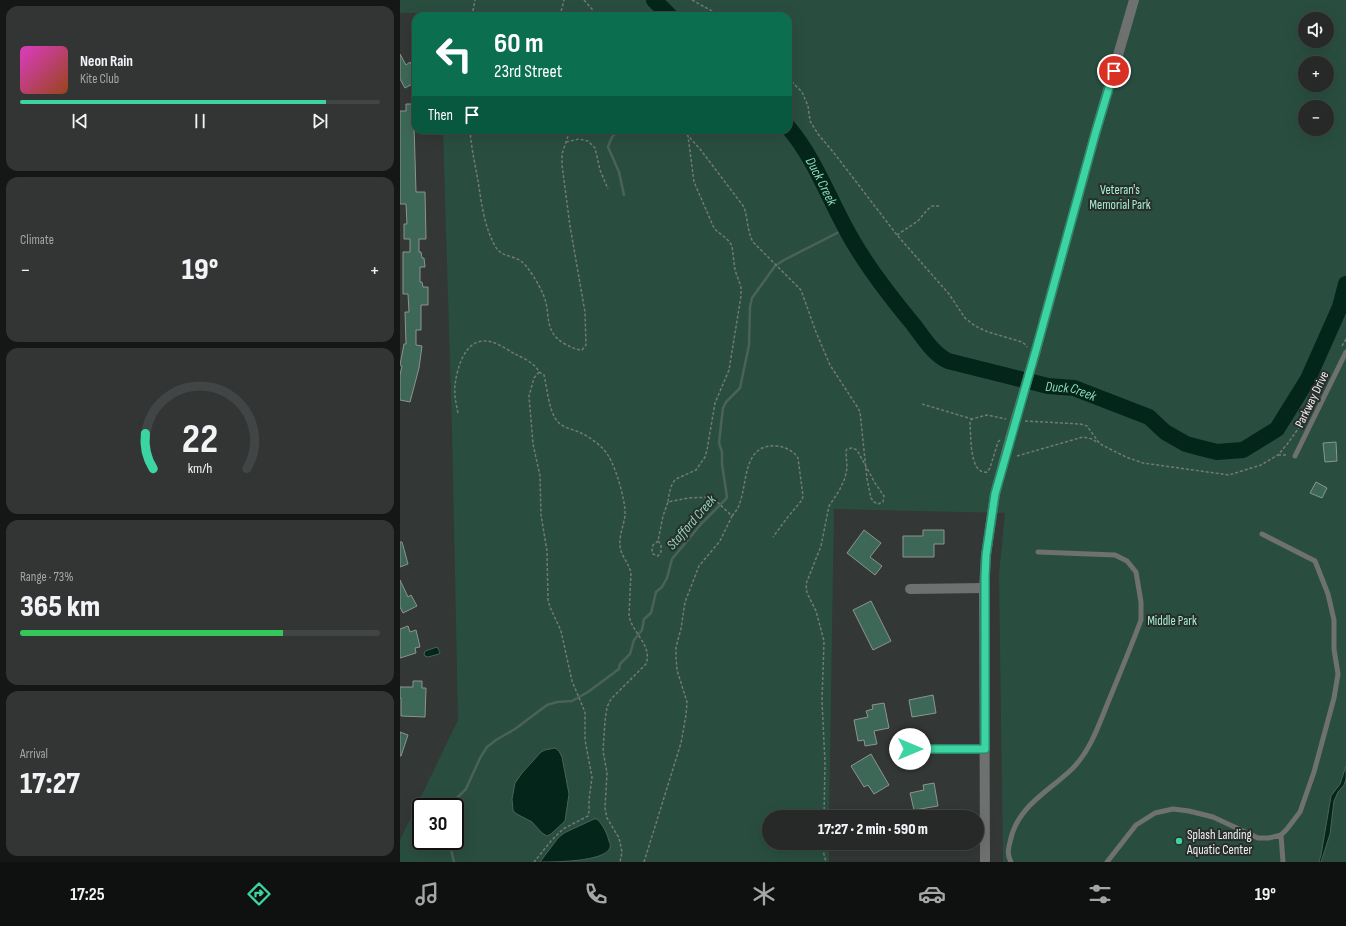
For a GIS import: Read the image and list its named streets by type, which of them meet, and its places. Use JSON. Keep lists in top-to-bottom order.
{
  "streets": {
    "lane": ["Parkway Drive"]
  },
  "water": ["Duck Creek", "Stafford Creek"],
  "parks": ["Veteran's Memorial Park", "Middle Park"],
  "places": ["Splash Landing Aquatic Center"],
  "page": {
    "map_buttons": ["+", "−"],
    "turn": ["60 m", "23rd Street"],
    "song": ["Neon Rain", "Kite Club"],
    "then": "Then",
    "tile": [
      "Climate",
      ["Range · 73%", "365 km"],
      ["Arrival", "17:27"]
    ],
    "heat": ["−", "19°", "+"],
    "limit": "30",
    "trip": "17:27 · 2 min · 590 m",
    "tabs": ["17:25", "19°"],
    "gauge": ["22", "km/h"]
  }
}
